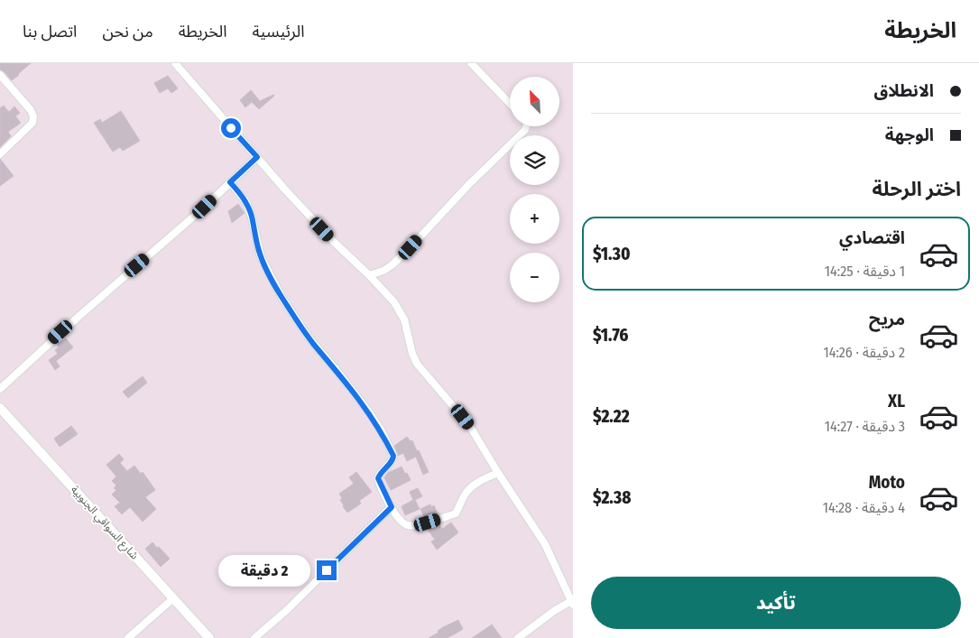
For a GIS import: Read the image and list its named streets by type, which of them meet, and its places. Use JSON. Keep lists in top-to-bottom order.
{
  "streets": {
    "street": ["شارع السواقي الجنوبية"]
  },
  "north": "top left",
  "page": {
    "header": "الخريطة",
    "nav": [
      "الرئيسية",
      "الخريطة",
      "من نحن",
      "اتصل بنا"
    ],
    "banner": ["الانطلاق", "الوجهة"],
    "map_buttons": ["+", "−"],
    "heading": "اختر الرحلة",
    "list": [
      {
        "name": "اقتصادي",
        "note": "1 دقيقة · 14:25",
        "value": "$1.30"
      },
      {
        "name": "مريح",
        "note": "2 دقيقة · 14:26",
        "value": "$1.76"
      },
      {
        "name": "XL",
        "note": "3 دقيقة · 14:27",
        "value": "$2.22"
      },
      {
        "name": "Moto",
        "note": "4 دقيقة · 14:28",
        "value": "$2.38"
      }
    ],
    "bubble": "2 دقيقة",
    "buttons": "تأكيد"
  }
}
